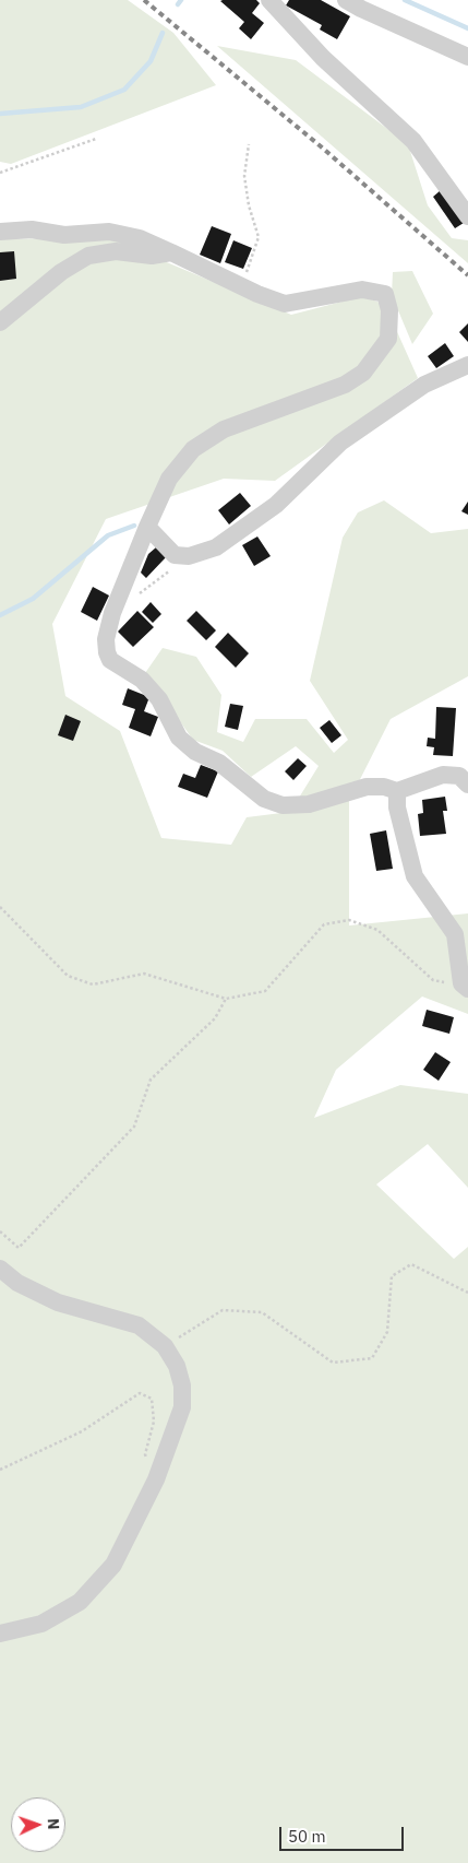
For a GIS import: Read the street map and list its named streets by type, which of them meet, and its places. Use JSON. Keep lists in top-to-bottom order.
{
  "scale_bar": "50 m",
  "north": "right"
}
